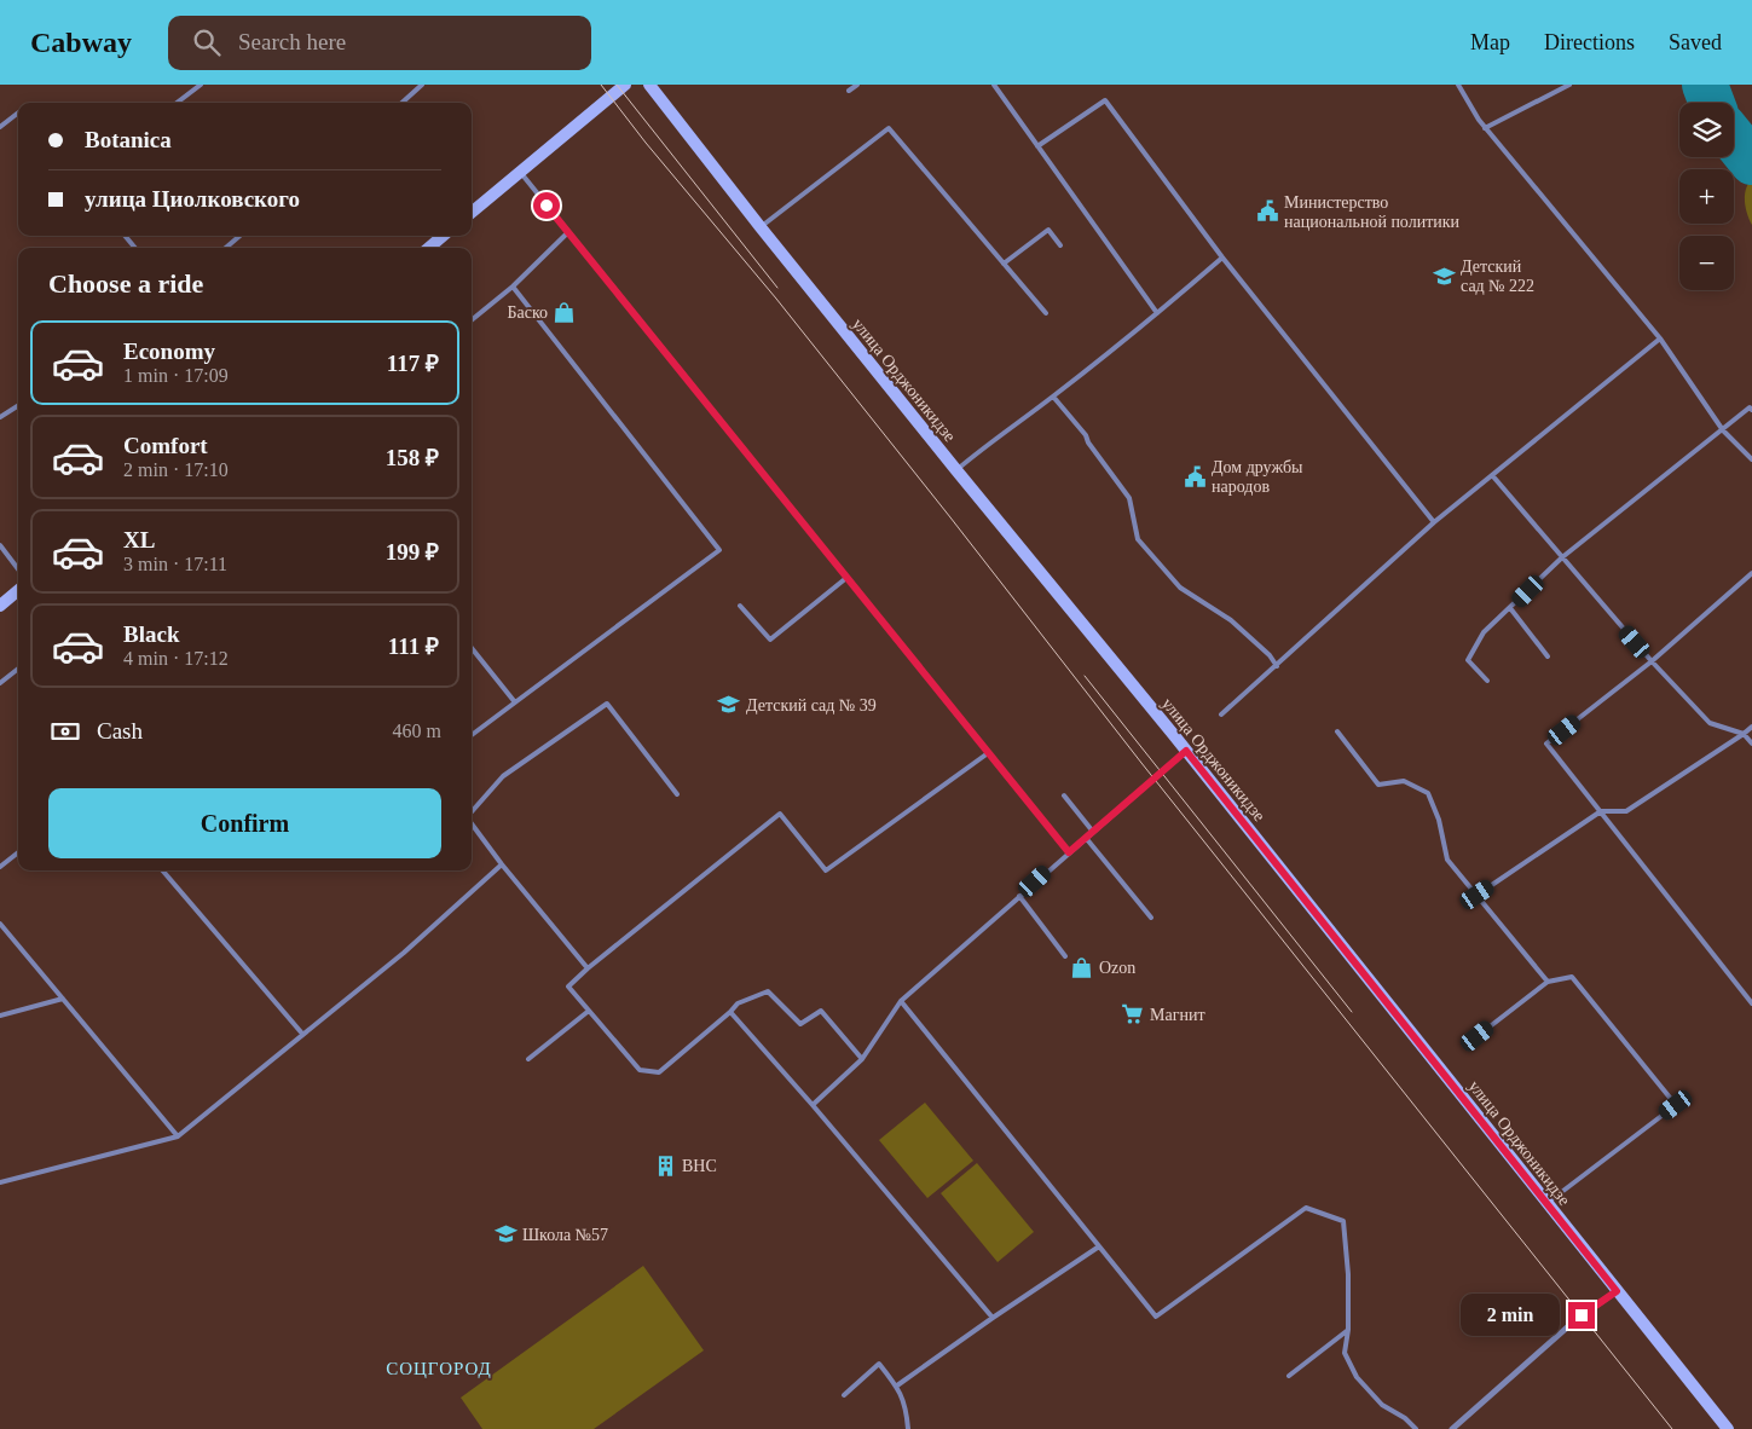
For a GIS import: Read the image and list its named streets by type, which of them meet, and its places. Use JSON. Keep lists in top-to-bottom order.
{
  "streets": {
    "main road": ["улица Орджоникидзе"]
  },
  "districts": ["СОЦГОРОД"],
  "places": {
    "public building": ["Министерство национальной политики", "Дом дружбы народов"],
    "school or university": ["Детский сад № 222", "Детский сад № 39", "Школа №57"],
    "shop": ["Баско", "Ozon"],
    "supermarket": ["Магнит"],
    "building": ["ВНС"]
  },
  "page": {
    "header": "Cabway",
    "search": "Search here",
    "nav": ["Map", "Directions", "Saved"],
    "map_buttons": ["+", "−"],
    "banner": ["Botanica", "улица Циолковского"],
    "heading": "Choose a ride",
    "list": [
      {
        "name": "Economy",
        "note": "1 min · 17:09",
        "value": "117 ₽"
      },
      {
        "name": "Comfort",
        "note": "2 min · 17:10",
        "value": "158 ₽"
      },
      {
        "name": "XL",
        "note": "3 min · 17:11",
        "value": "199 ₽"
      },
      {
        "name": "Black",
        "note": "4 min · 17:12",
        "value": "111 ₽"
      }
    ],
    "pay": ["Cash", "460 m"],
    "buttons": "Confirm",
    "bubble": "2 min"
  }
}
